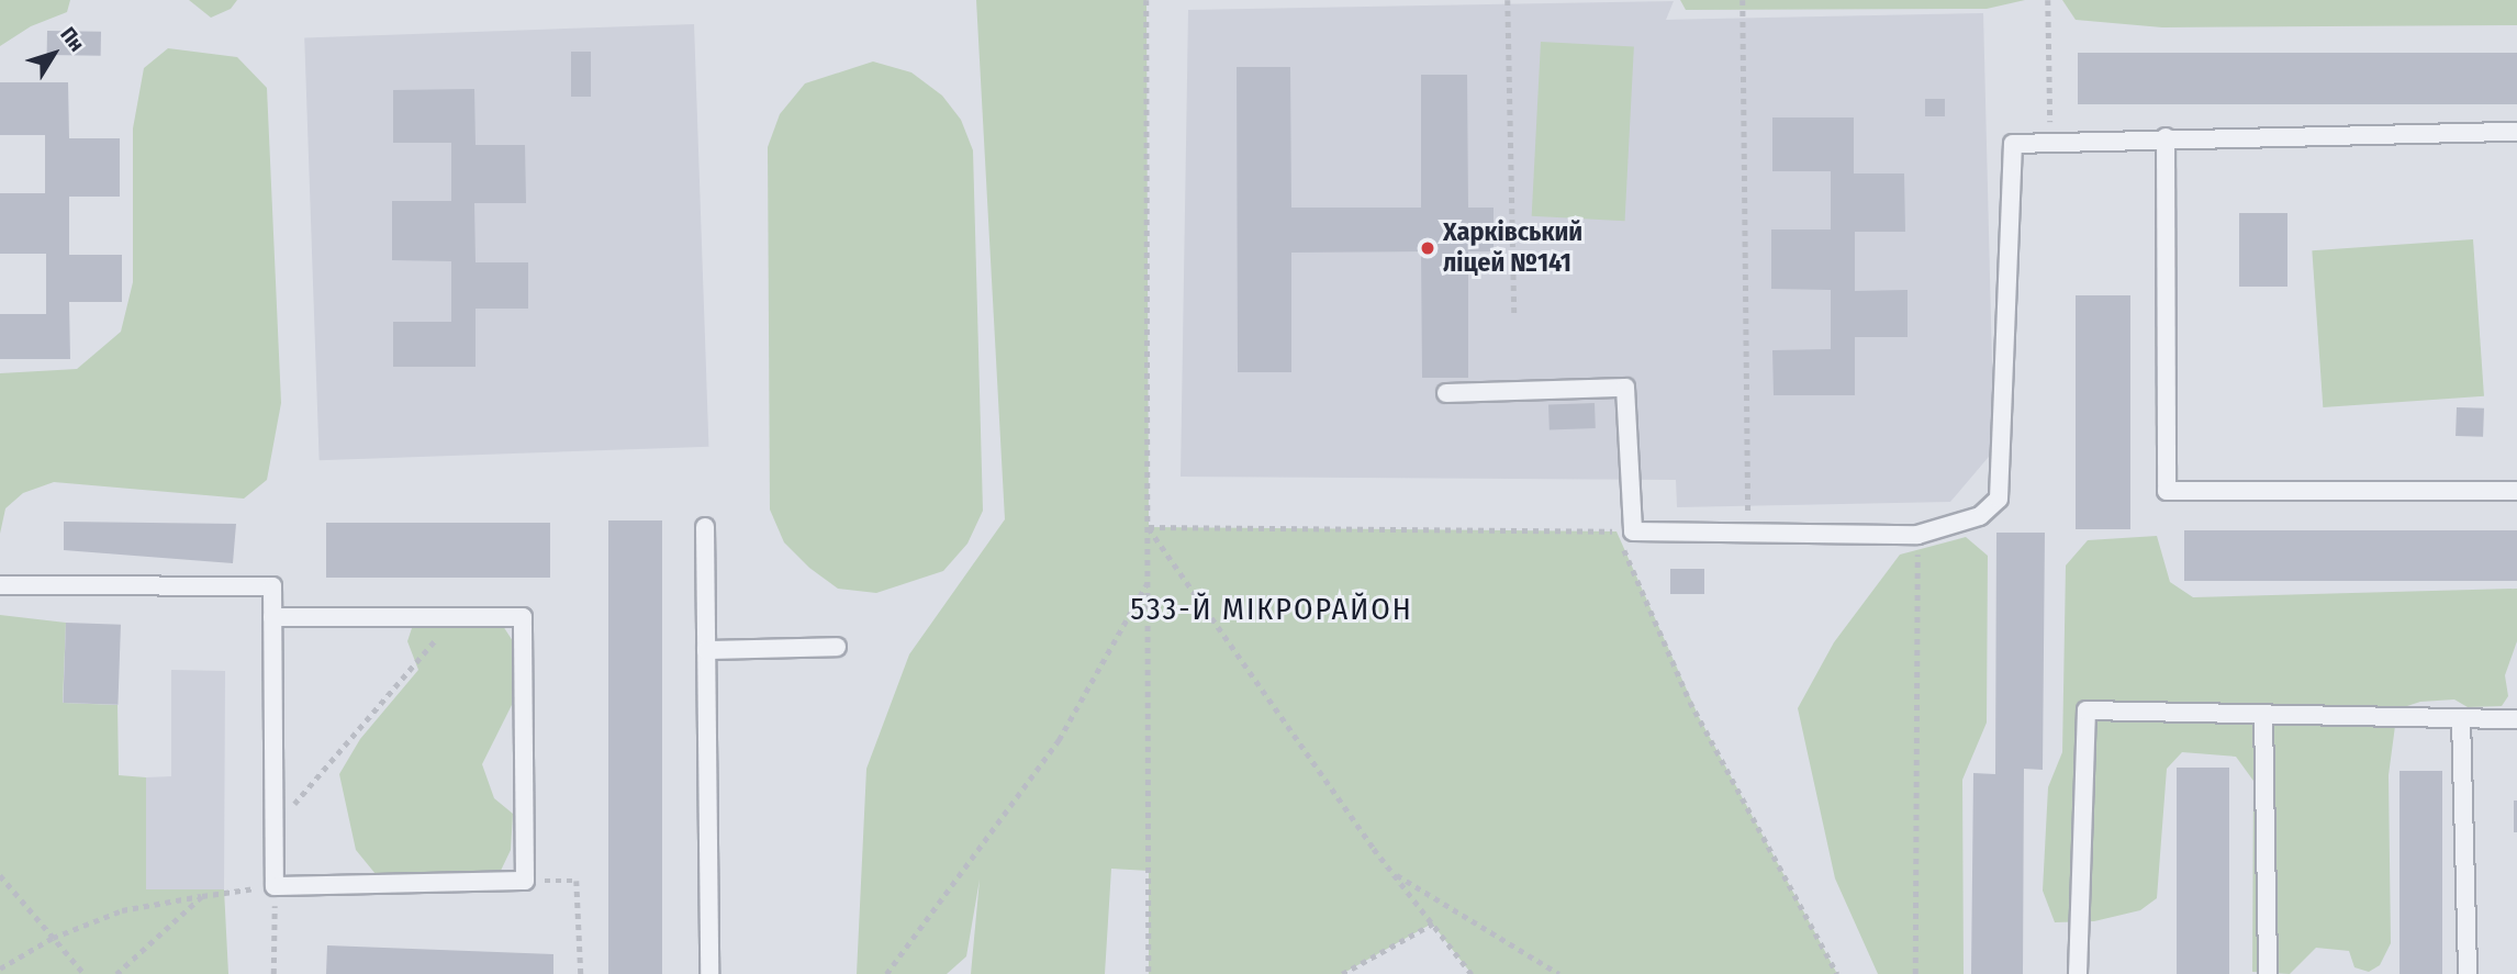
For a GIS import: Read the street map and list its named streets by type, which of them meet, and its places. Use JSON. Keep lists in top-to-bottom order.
{
  "districts": ["533-Й МІКРОРАЙОН"],
  "places": ["Харківський ліцей №141"],
  "north": "top right"
}
